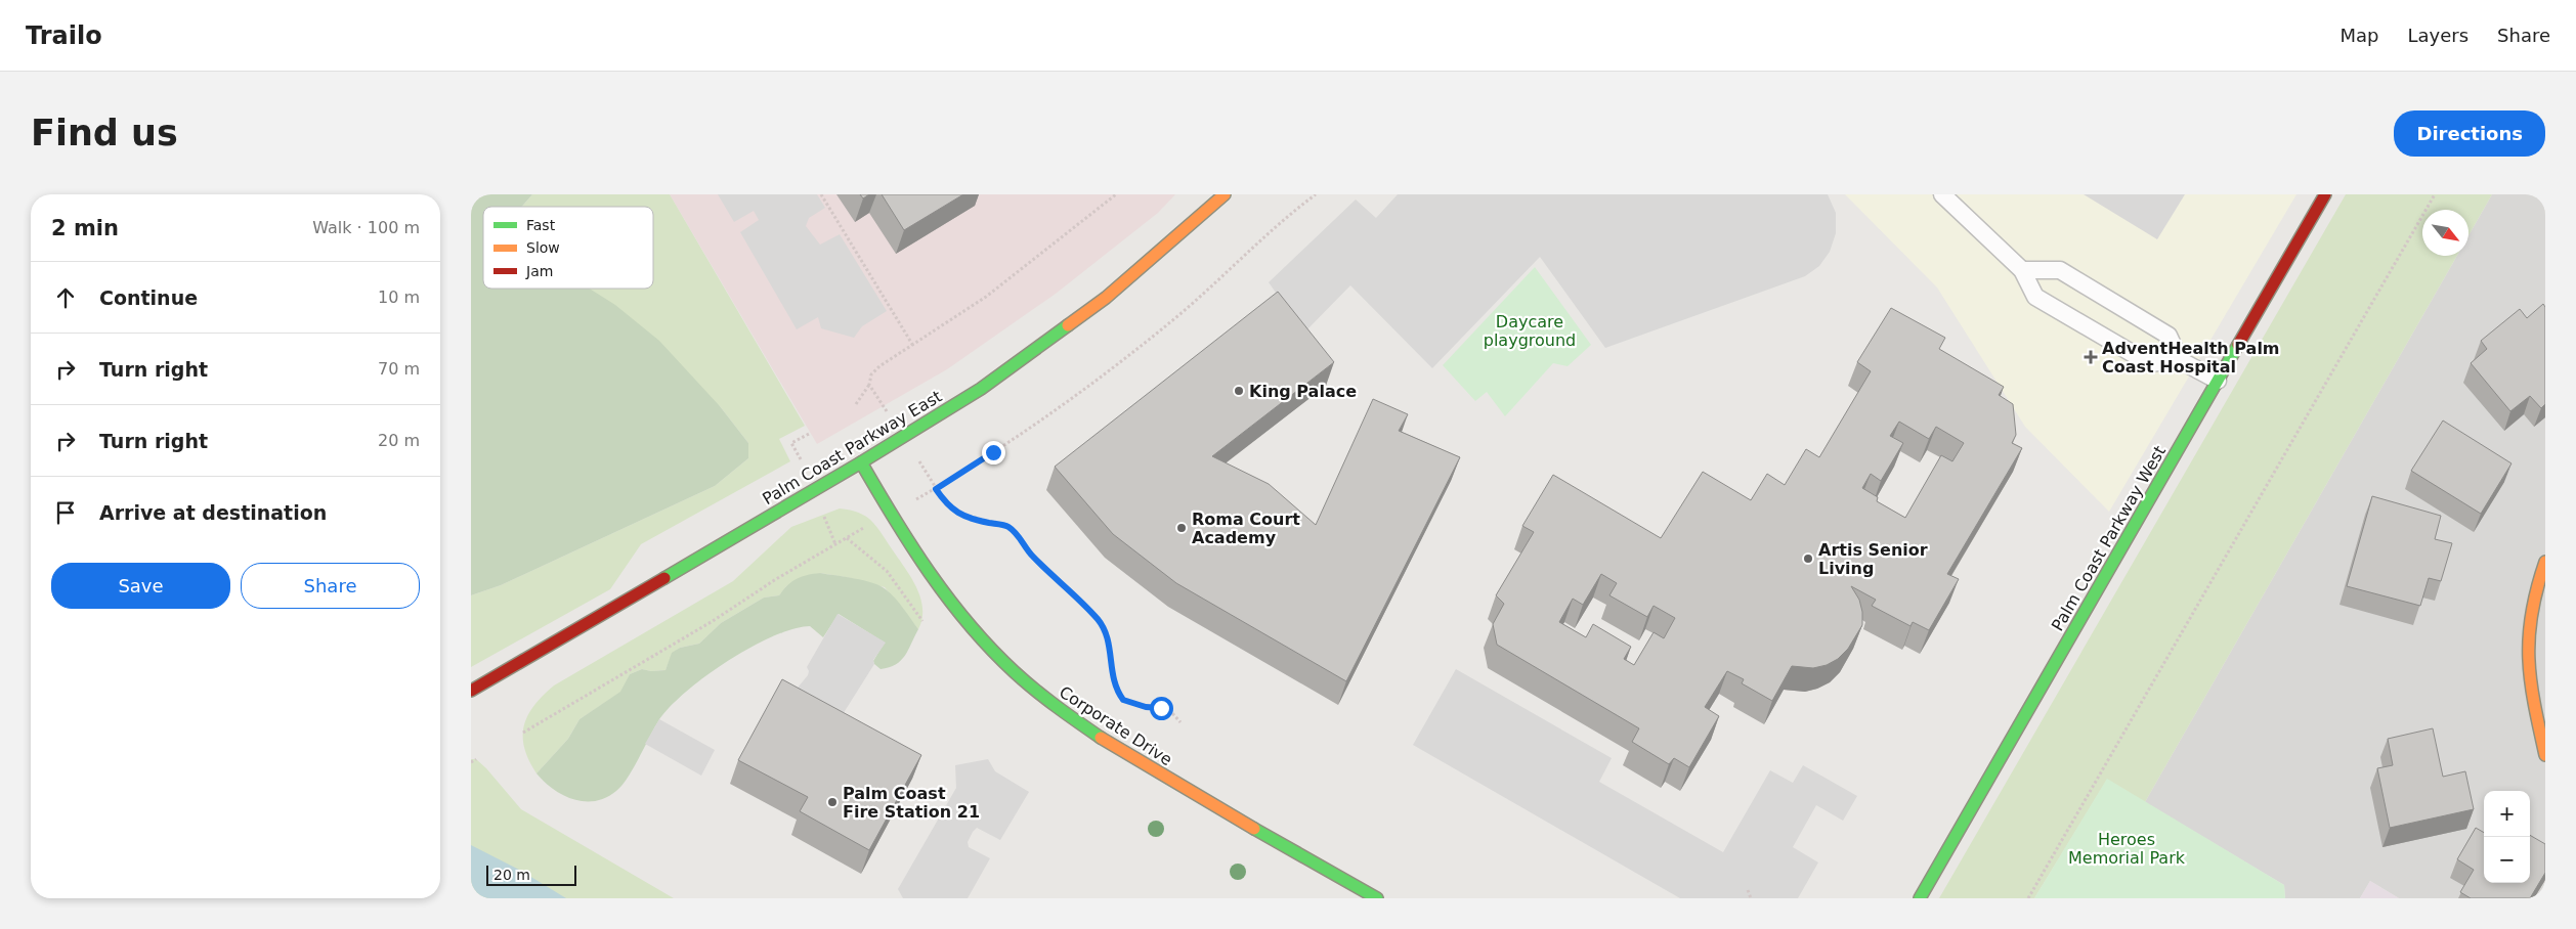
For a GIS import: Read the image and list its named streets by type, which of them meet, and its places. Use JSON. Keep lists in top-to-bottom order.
{
  "streets": {
    "main road": ["Palm Coast Parkway East", "Palm Coast Parkway West", "Corporate Drive"]
  },
  "crossings": [
    ["Palm Coast Parkway East", "Corporate Drive"]
  ],
  "parks": ["Daycare playground", "Heroes Memorial Park"],
  "places": {
    "health": ["AdventHealth Palm Coast Hospital"],
    "other": [
      "King Palace",
      "Roma Court Academy",
      "Artis Senior Living",
      "Palm Coast Fire Station 21"
    ]
  },
  "legend": ["Fast", "Slow", "Jam"],
  "scale_bar": "20 m",
  "north": "bottom right",
  "page": {
    "header": "Trailo",
    "nav": ["Map", "Layers", "Share"],
    "buttons": [
      "Directions",
      ["Save", "Share"]
    ],
    "title": "Find us",
    "heading": ["2 min", "Walk · 100 m"],
    "list": [
      ["Continue", "10 m"],
      ["Turn right", "70 m"],
      ["Turn right", "20 m"],
      "Arrive at destination"
    ],
    "map_buttons": ["+", "−"],
    "scale": "20 m"
  }
}
